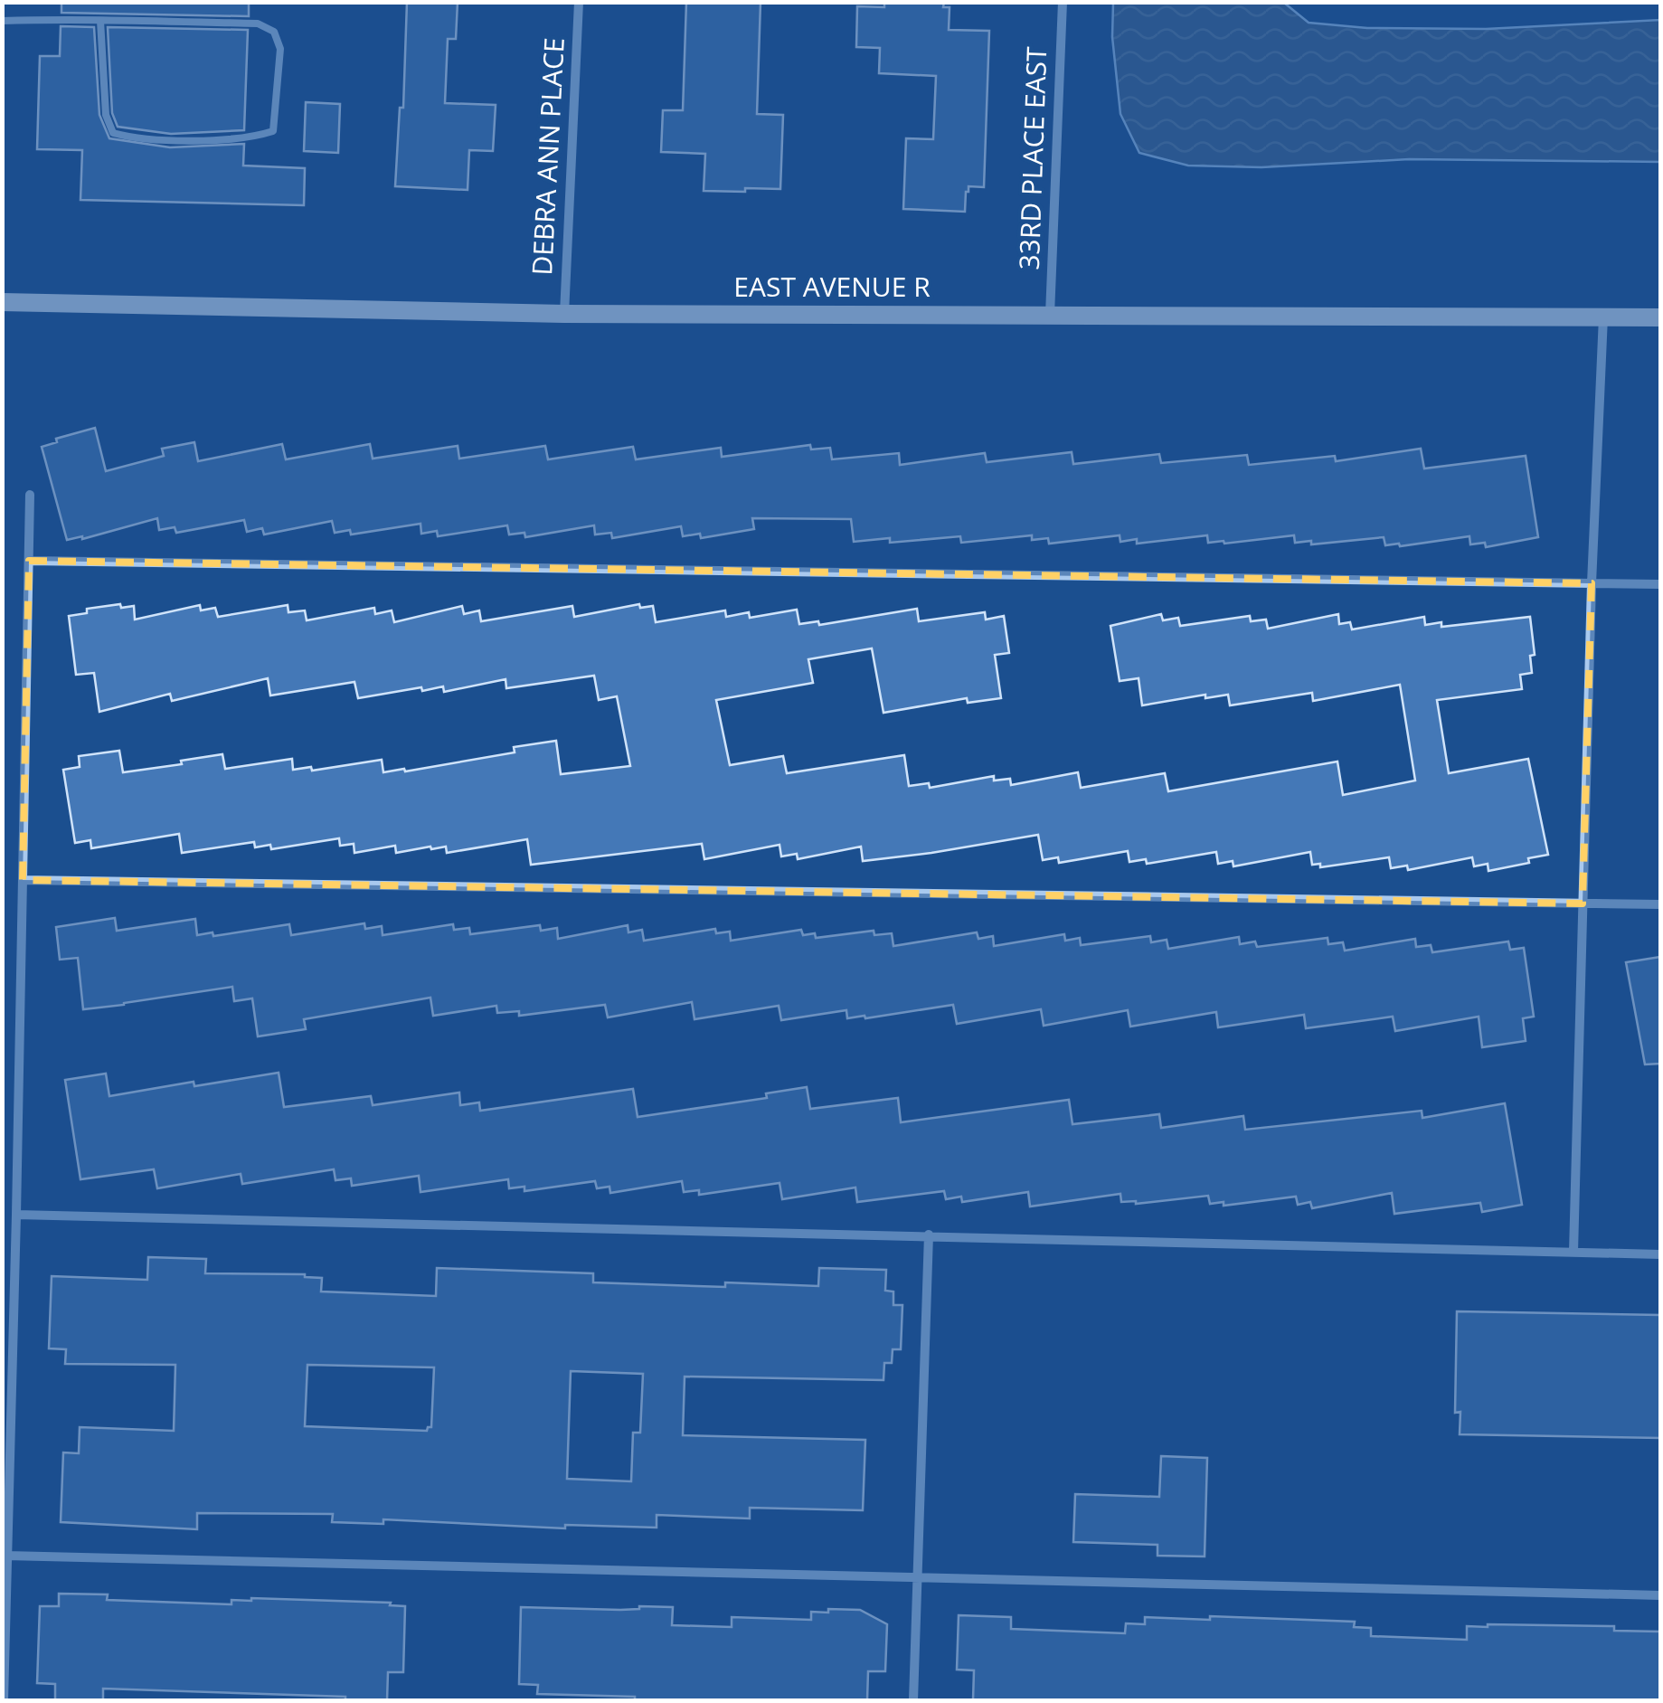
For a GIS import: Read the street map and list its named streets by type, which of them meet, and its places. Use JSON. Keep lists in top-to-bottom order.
{
  "streets": {
    "main road": ["EAST AVENUE R"],
    "street": ["DEBRA ANN PLACE", "33RD PLACE EAST"]
  },
  "crossings": [
    ["DEBRA ANN PLACE", "EAST AVENUE R"],
    ["33RD PLACE EAST", "EAST AVENUE R"]
  ]
}
